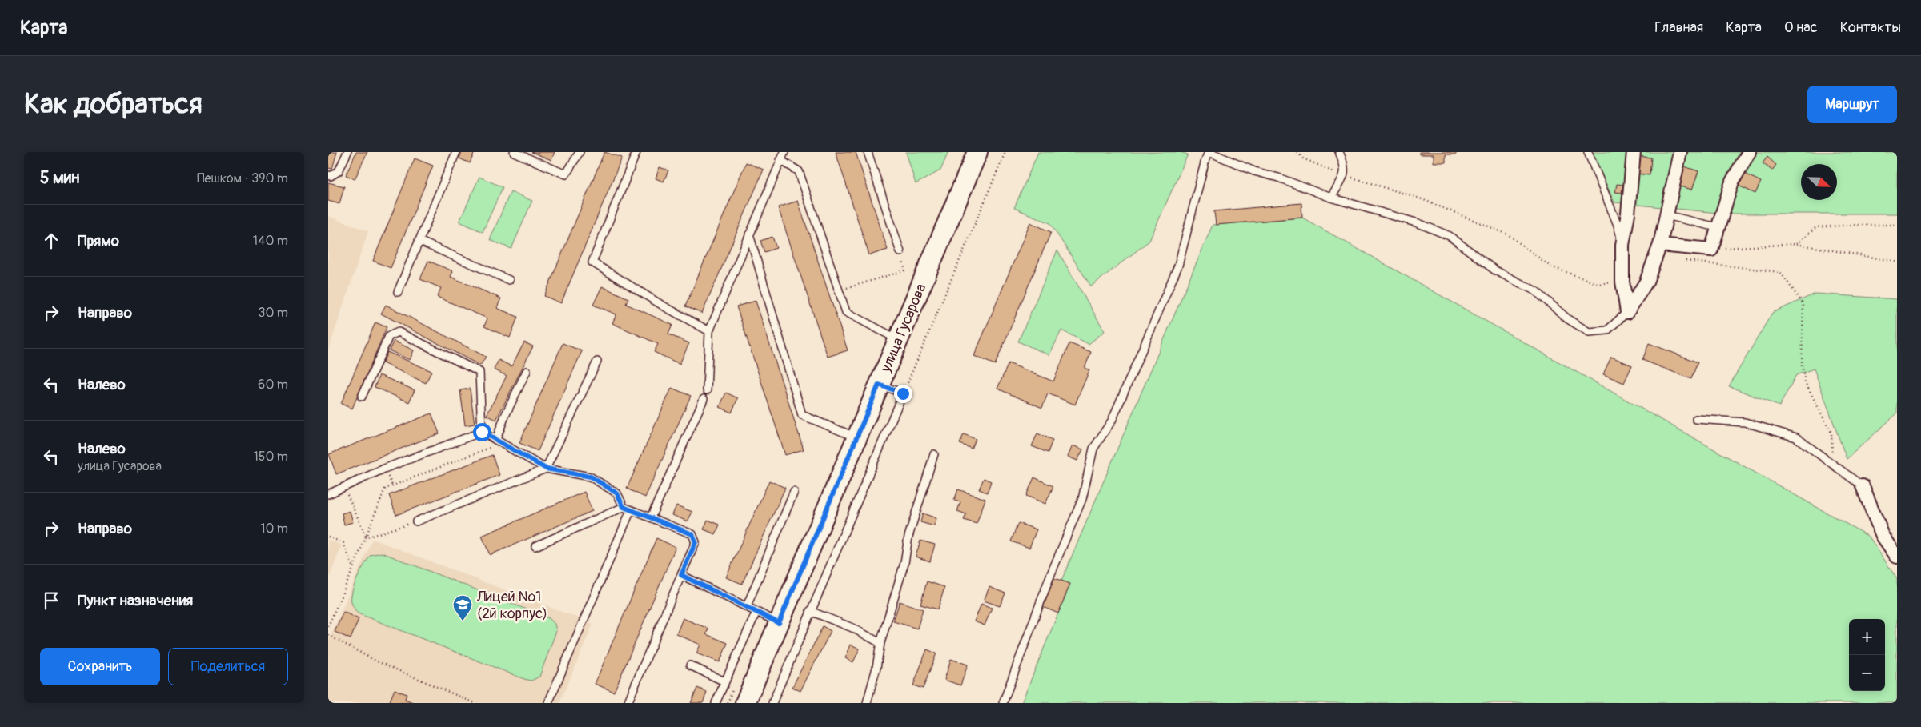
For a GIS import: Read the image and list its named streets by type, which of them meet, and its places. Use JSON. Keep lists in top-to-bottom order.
{
  "streets": {
    "street": ["улица Гусарова"]
  },
  "places": {
    "school or university": ["Лицей №1 (2й корпус)"]
  },
  "north": "bottom right",
  "page": {
    "header": "Карта",
    "nav": [
      "Главная",
      "Карта",
      "О нас",
      "Контакты"
    ],
    "buttons": [
      "Маршрут",
      ["Сохранить", "Поделиться"]
    ],
    "title": "Как добраться",
    "heading": ["5 мин", "Пешком · 390 m"],
    "list": [
      ["Прямо", "140 m"],
      ["Направо", "30 m"],
      ["Налево", "60 m"],
      ["Налево", "улица Гусарова", "150 m"],
      ["Направо", "10 m"],
      "Пункт назначения"
    ],
    "map_buttons": ["+", "−"]
  }
}
